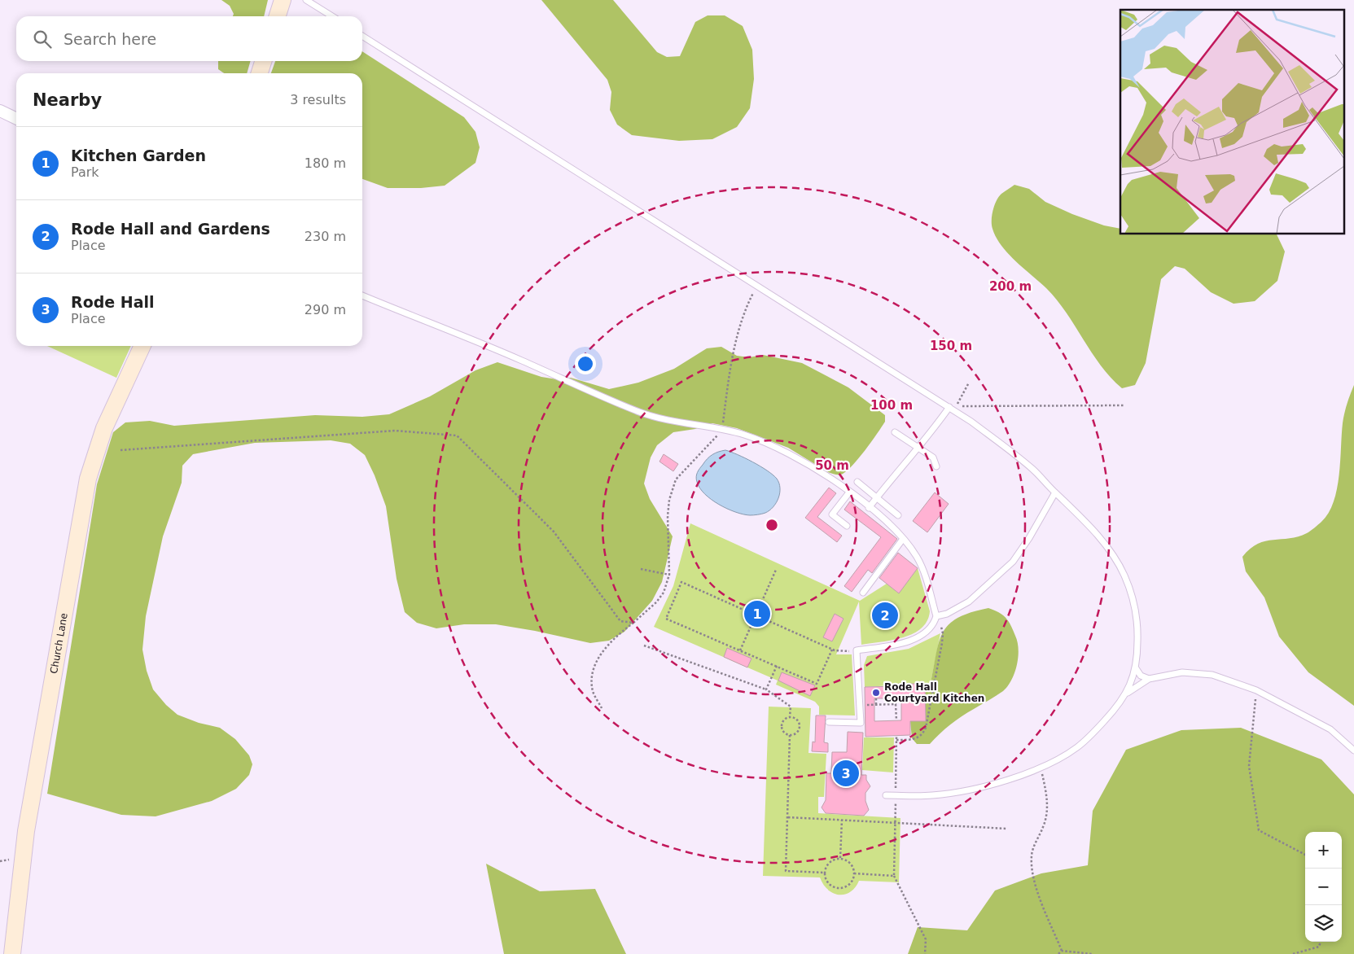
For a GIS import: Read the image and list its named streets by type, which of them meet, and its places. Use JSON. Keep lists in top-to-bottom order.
{
  "streets": {
    "street": ["Church Lane"]
  },
  "places": ["Rode Hall Courtyard Kitchen"],
  "page": {
    "search": "Search here",
    "heading": ["Nearby", "3 results"],
    "list": [
      {
        "mark": "1",
        "name": "Kitchen Garden",
        "note": "Park",
        "value": "180 m"
      },
      {
        "mark": "2",
        "name": "Rode Hall and Gardens",
        "note": "Place",
        "value": "230 m"
      },
      {
        "mark": "3",
        "name": "Rode Hall",
        "note": "Place",
        "value": "290 m"
      }
    ],
    "pins": ["1", "2", "3"],
    "map_buttons": ["+", "−"]
  },
  "rings": [
    "200 m",
    "150 m",
    "100 m",
    "50 m"
  ]
}
